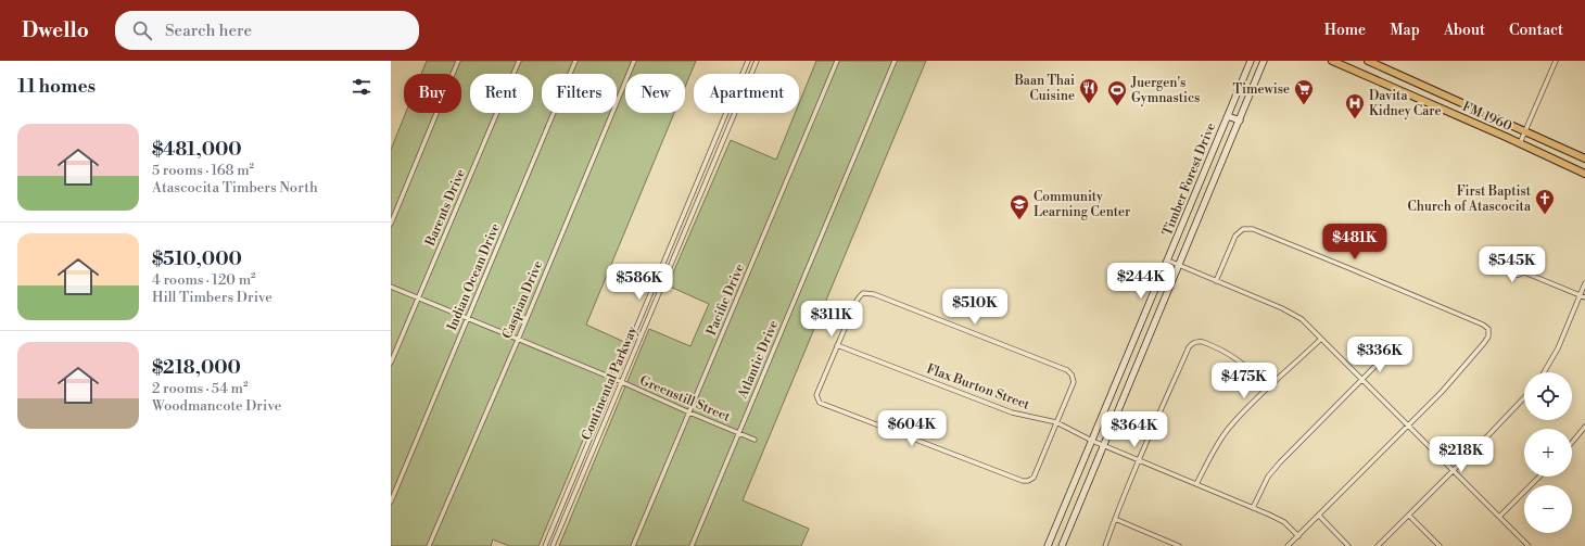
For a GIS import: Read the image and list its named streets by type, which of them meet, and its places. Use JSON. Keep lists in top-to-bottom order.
{
  "streets": {
    "main road": ["FM 1960", "Timber Forest Drive"],
    "street": [
      "Barents Drive",
      "Indian Ocean Drive",
      "Caspian Drive",
      "Pacific Drive",
      "Atlantic Drive",
      "Continental Parkway",
      "Flax Burton Street",
      "Greenstill Street"
    ]
  },
  "crossings": [
    ["Timber Forest Drive", "Flax Burton Street"],
    ["Barents Drive", "Greenstill Street"],
    ["Indian Ocean Drive", "Greenstill Street"],
    ["Caspian Drive", "Greenstill Street"],
    ["Pacific Drive", "Greenstill Street"],
    ["Atlantic Drive", "Greenstill Street"],
    ["Continental Parkway", "Greenstill Street"]
  ],
  "places": {
    "restaurant": ["Baan Thai Cuisine"],
    "supermarket": ["Timewise"],
    "sports": ["Juergen's Gymnastics"],
    "hospital": ["Davita Kidney Care"],
    "church": ["First Baptist Church of Atascocita"],
    "school or university": ["Community Learning Center"]
  },
  "page": {
    "header": "Dwello",
    "search": "Search here",
    "nav": [
      "Home",
      "Map",
      "About",
      "Contact"
    ],
    "heading": "11 homes",
    "chip": [
      "Buy",
      "Rent",
      "Filters",
      "New",
      "Apartment"
    ],
    "list": [
      {
        "name": "$481,000",
        "note": "5 rooms · 168 m² · Atascocita Timbers North"
      },
      {
        "name": "$510,000",
        "note": "4 rooms · 120 m² · Hill Timbers Drive"
      },
      {
        "name": "$218,000",
        "note": "2 rooms · 54 m² · Woodmancote Drive"
      }
    ],
    "price": [
      "$481K",
      "$545K",
      "$244K",
      "$586K",
      "$510K",
      "$311K",
      "$336K",
      "$475K",
      "$604K",
      "$364K",
      "$218K"
    ],
    "map_buttons": ["+", "−"]
  }
}
